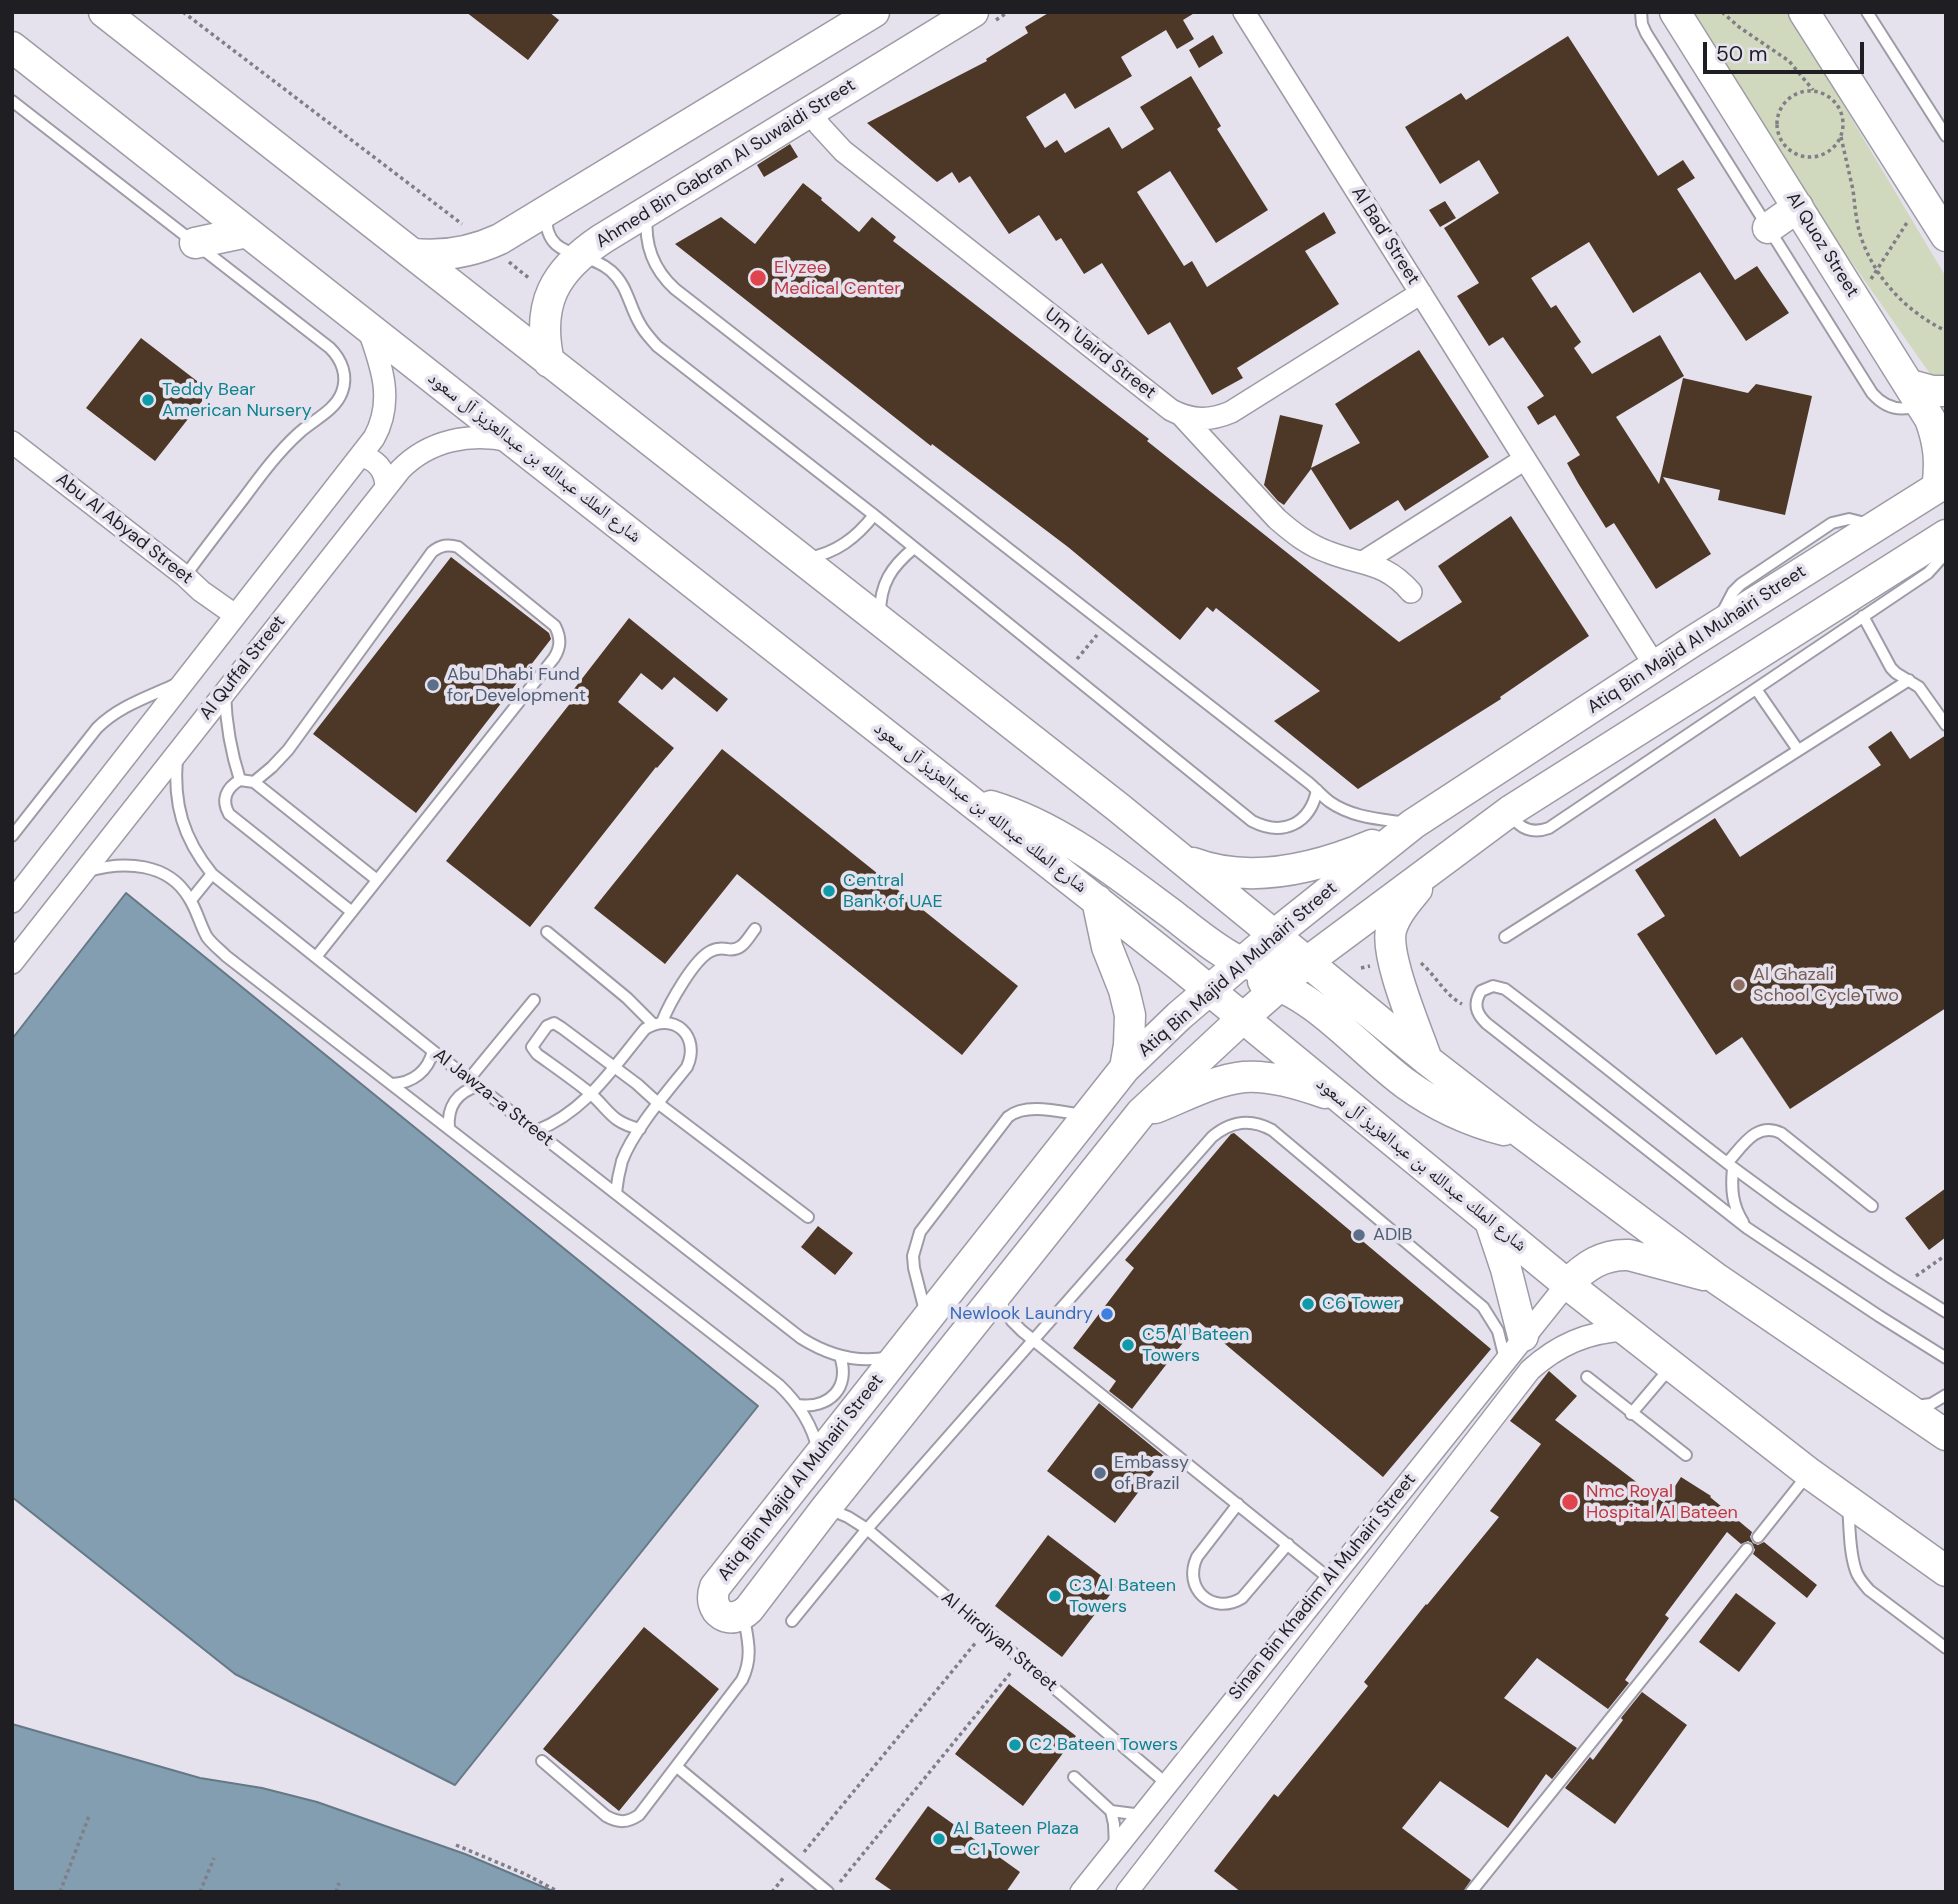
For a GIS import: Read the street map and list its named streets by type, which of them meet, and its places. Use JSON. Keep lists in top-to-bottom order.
{
  "streets": {
    "main road": [
      "Ahmed Bin Gabran Al Suwaidi Street",
      "Al Quoz Street",
      "شارع الملك عبدالله بن عبدالعزيز آل سعود",
      "Atiq Bin Majid Al Muhairi Street"
    ],
    "street": [
      "Al Bad' Street",
      "Um 'Uaird Street",
      "Abu Al Abyad Street",
      "Al Quffal Street",
      "Sinan Bin Khadim Al Muhairi Street"
    ],
    "lane": ["Al Jawza-a Street", "Al Hirdiyah Street"]
  },
  "crossings": [
    ["Ahmed Bin Gabran Al Suwaidi Street", "Um 'Uaird Street"],
    ["Al Bad' Street", "Atiq Bin Majid Al Muhairi Street"],
    ["Al Quoz Street", "Atiq Bin Majid Al Muhairi Street"],
    ["شارع الملك عبدالله بن عبدالعزيز آل سعود", "Atiq Bin Majid Al Muhairi Street"],
    ["شارع الملك عبدالله بن عبدالعزيز آل سعود", "Al Quffal Street"],
    ["شارع الملك عبدالله بن عبدالعزيز آل سعود", "Sinan Bin Khadim Al Muhairi Street"],
    ["Atiq Bin Majid Al Muhairi Street", "Al Jawza-a Street"],
    ["Al Quffal Street", "Al Jawza-a Street"],
    ["Sinan Bin Khadim Al Muhairi Street", "Al Hirdiyah Street"]
  ],
  "places": [
    "Elyzee Medical Center",
    "Teddy Bear American Nursery",
    "Abu Dhabi Fund for Development",
    "Central Bank of UAE",
    "Al Ghazali School Cycle Two",
    "ADIB",
    "C6 Tower",
    "Newlook Laundry",
    "C5 Al Bateen Towers",
    "Embassy of Brazil",
    "Nmc Royal Hospital Al Bateen",
    "C3 Al Bateen Towers",
    "C2 Bateen Towers",
    "Al Bateen Plaza - C1 Tower"
  ],
  "scale_bar": "50 m"
}
